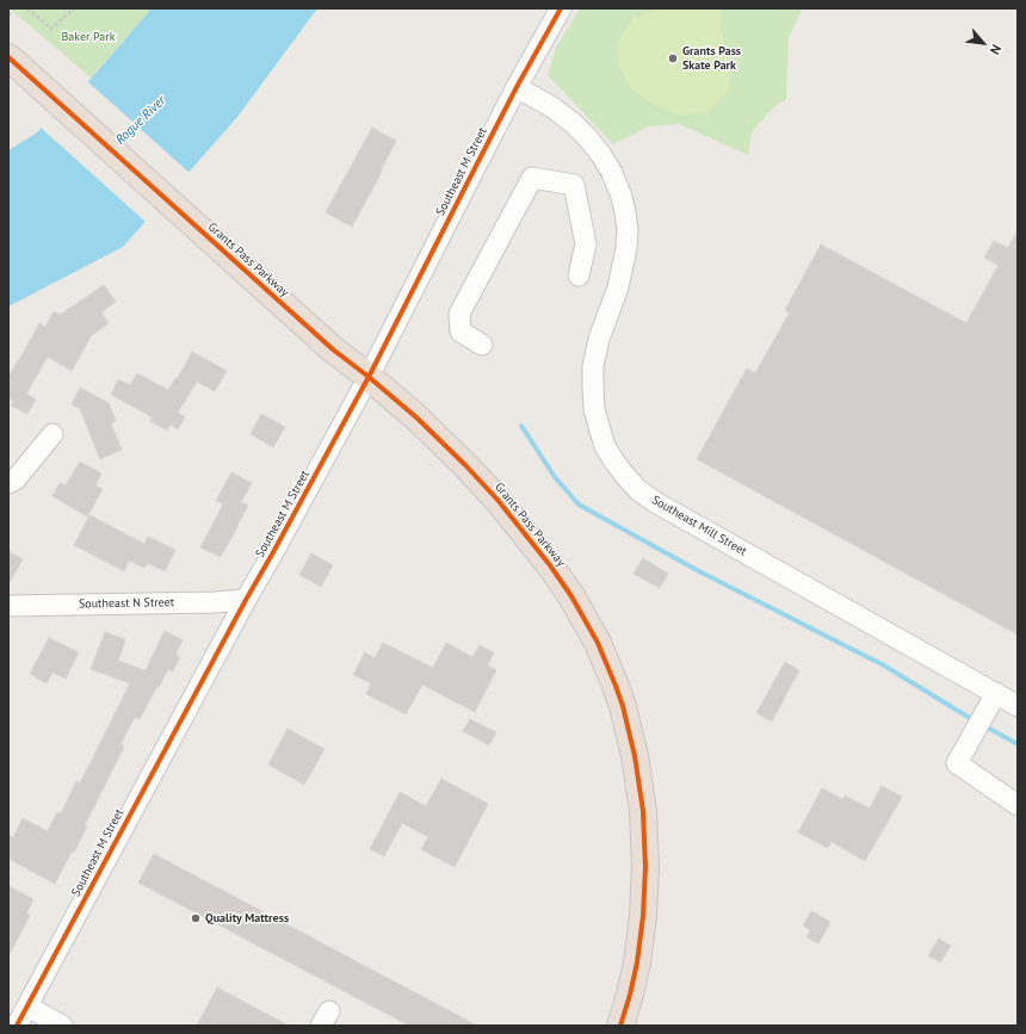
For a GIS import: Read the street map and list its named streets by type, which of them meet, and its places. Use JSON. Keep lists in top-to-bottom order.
{
  "streets": {
    "highway": ["Grants Pass Parkway"],
    "street": ["Southeast M Street", "Southeast Mill Street", "Southeast N Street"]
  },
  "crossings": [
    ["Southeast M Street", "Grants Pass Parkway"],
    ["Southeast M Street", "Southeast Mill Street"],
    ["Southeast M Street", "Southeast N Street"]
  ],
  "water": ["Rogue River"],
  "parks": ["Baker Park"],
  "places": ["Grants Pass Skate Park", "Quality Mattress"],
  "north": "bottom right"
}
